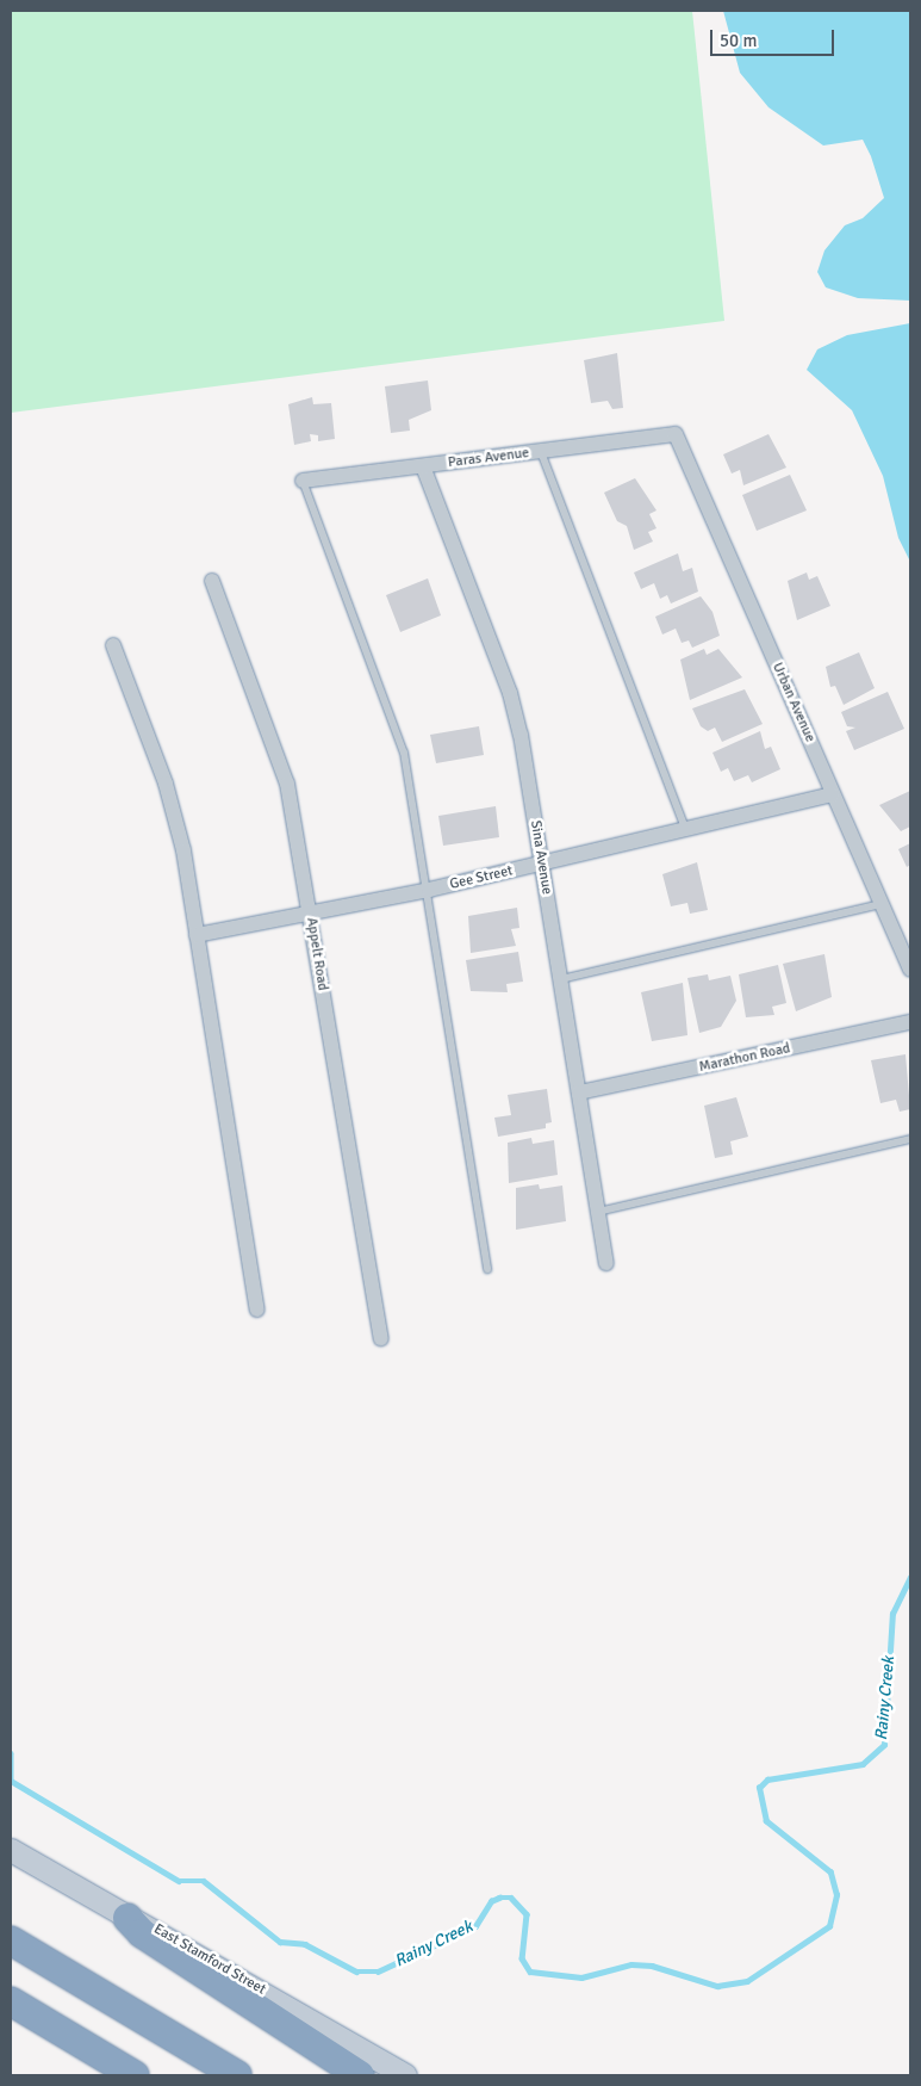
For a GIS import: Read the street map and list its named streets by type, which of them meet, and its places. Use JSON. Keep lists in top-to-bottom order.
{
  "streets": {
    "main road": ["East Stamford Street"],
    "street": [
      "Paras Avenue",
      "Urban Avenue",
      "Sina Avenue",
      "Gee Street",
      "Appelt Road",
      "Marathon Road"
    ]
  },
  "crossings": [
    ["Paras Avenue", "Urban Avenue"],
    ["Paras Avenue", "Sina Avenue"],
    ["Urban Avenue", "Gee Street"],
    ["Sina Avenue", "Gee Street"],
    ["Sina Avenue", "Marathon Road"],
    ["Gee Street", "Appelt Road"]
  ],
  "water": ["Rainy Creek"],
  "scale_bar": "50 m"
}
